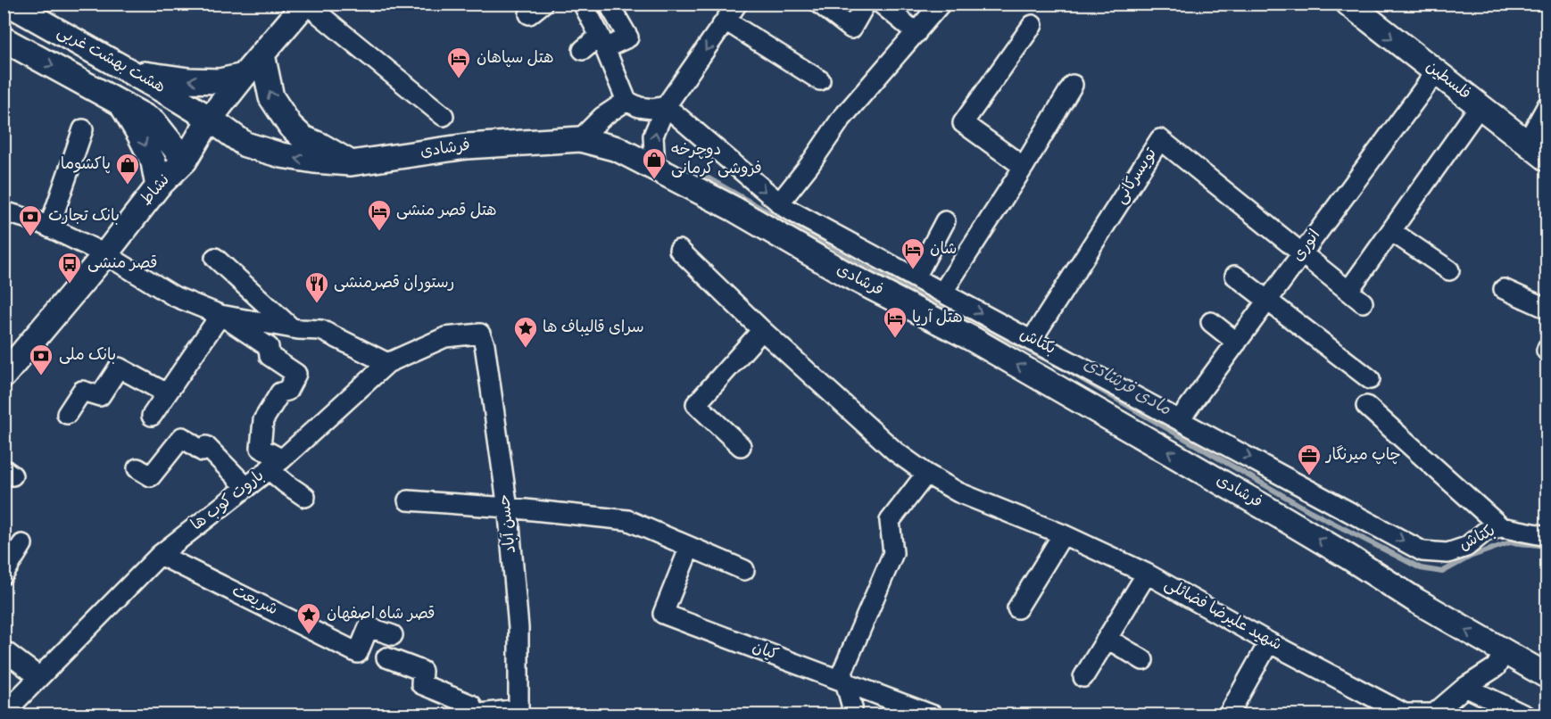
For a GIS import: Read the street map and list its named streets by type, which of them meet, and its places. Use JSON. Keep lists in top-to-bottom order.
{
  "streets": {
    "main road": [
      "هشت بهشت غربی",
      "فلسطین",
      "فرشادی",
      "نشاط"
    ],
    "street": [
      "تویسرکانی",
      "انوری",
      "بکتاش",
      "باروت کوب ها",
      "حسن آباد",
      "شریعت",
      "شهید علیرضا فضائلی",
      "کیان"
    ]
  },
  "crossings": [
    ["هشت بهشت غربی", "فرشادی"],
    ["هشت بهشت غربی", "نشاط"],
    ["فلسطین", "انوری"],
    ["فرشادی", "نشاط"],
    ["فرشادی", "شهید علیرضا فضائلی"],
    ["تویسرکانی", "انوری"],
    ["تویسرکانی", "بکتاش"],
    ["انوری", "بکتاش"],
    ["باروت کوب ها", "حسن آباد"],
    ["باروت کوب ها", "شریعت"]
  ],
  "one_way": ["فلسطین", "فرشادی"],
  "water": ["مادی فرشادی"],
  "places": {
    "hotel": [
      "هتل سپاهان",
      "هتل قصر منشی",
      "شان",
      "هتل آریا"
    ],
    "shop": ["دوچرخه فروشی کرمانی", "پاکشوما"],
    "bank": ["بانک تجارت", "بانک ملی"],
    "bus stop": ["قصر منشی"],
    "restaurant": ["رستوران قصرمنشی"],
    "place": ["سرای قالیباف ها", "قصر شاه اصفهان"],
    "office": ["چاپ میرنگار"]
  }
}
